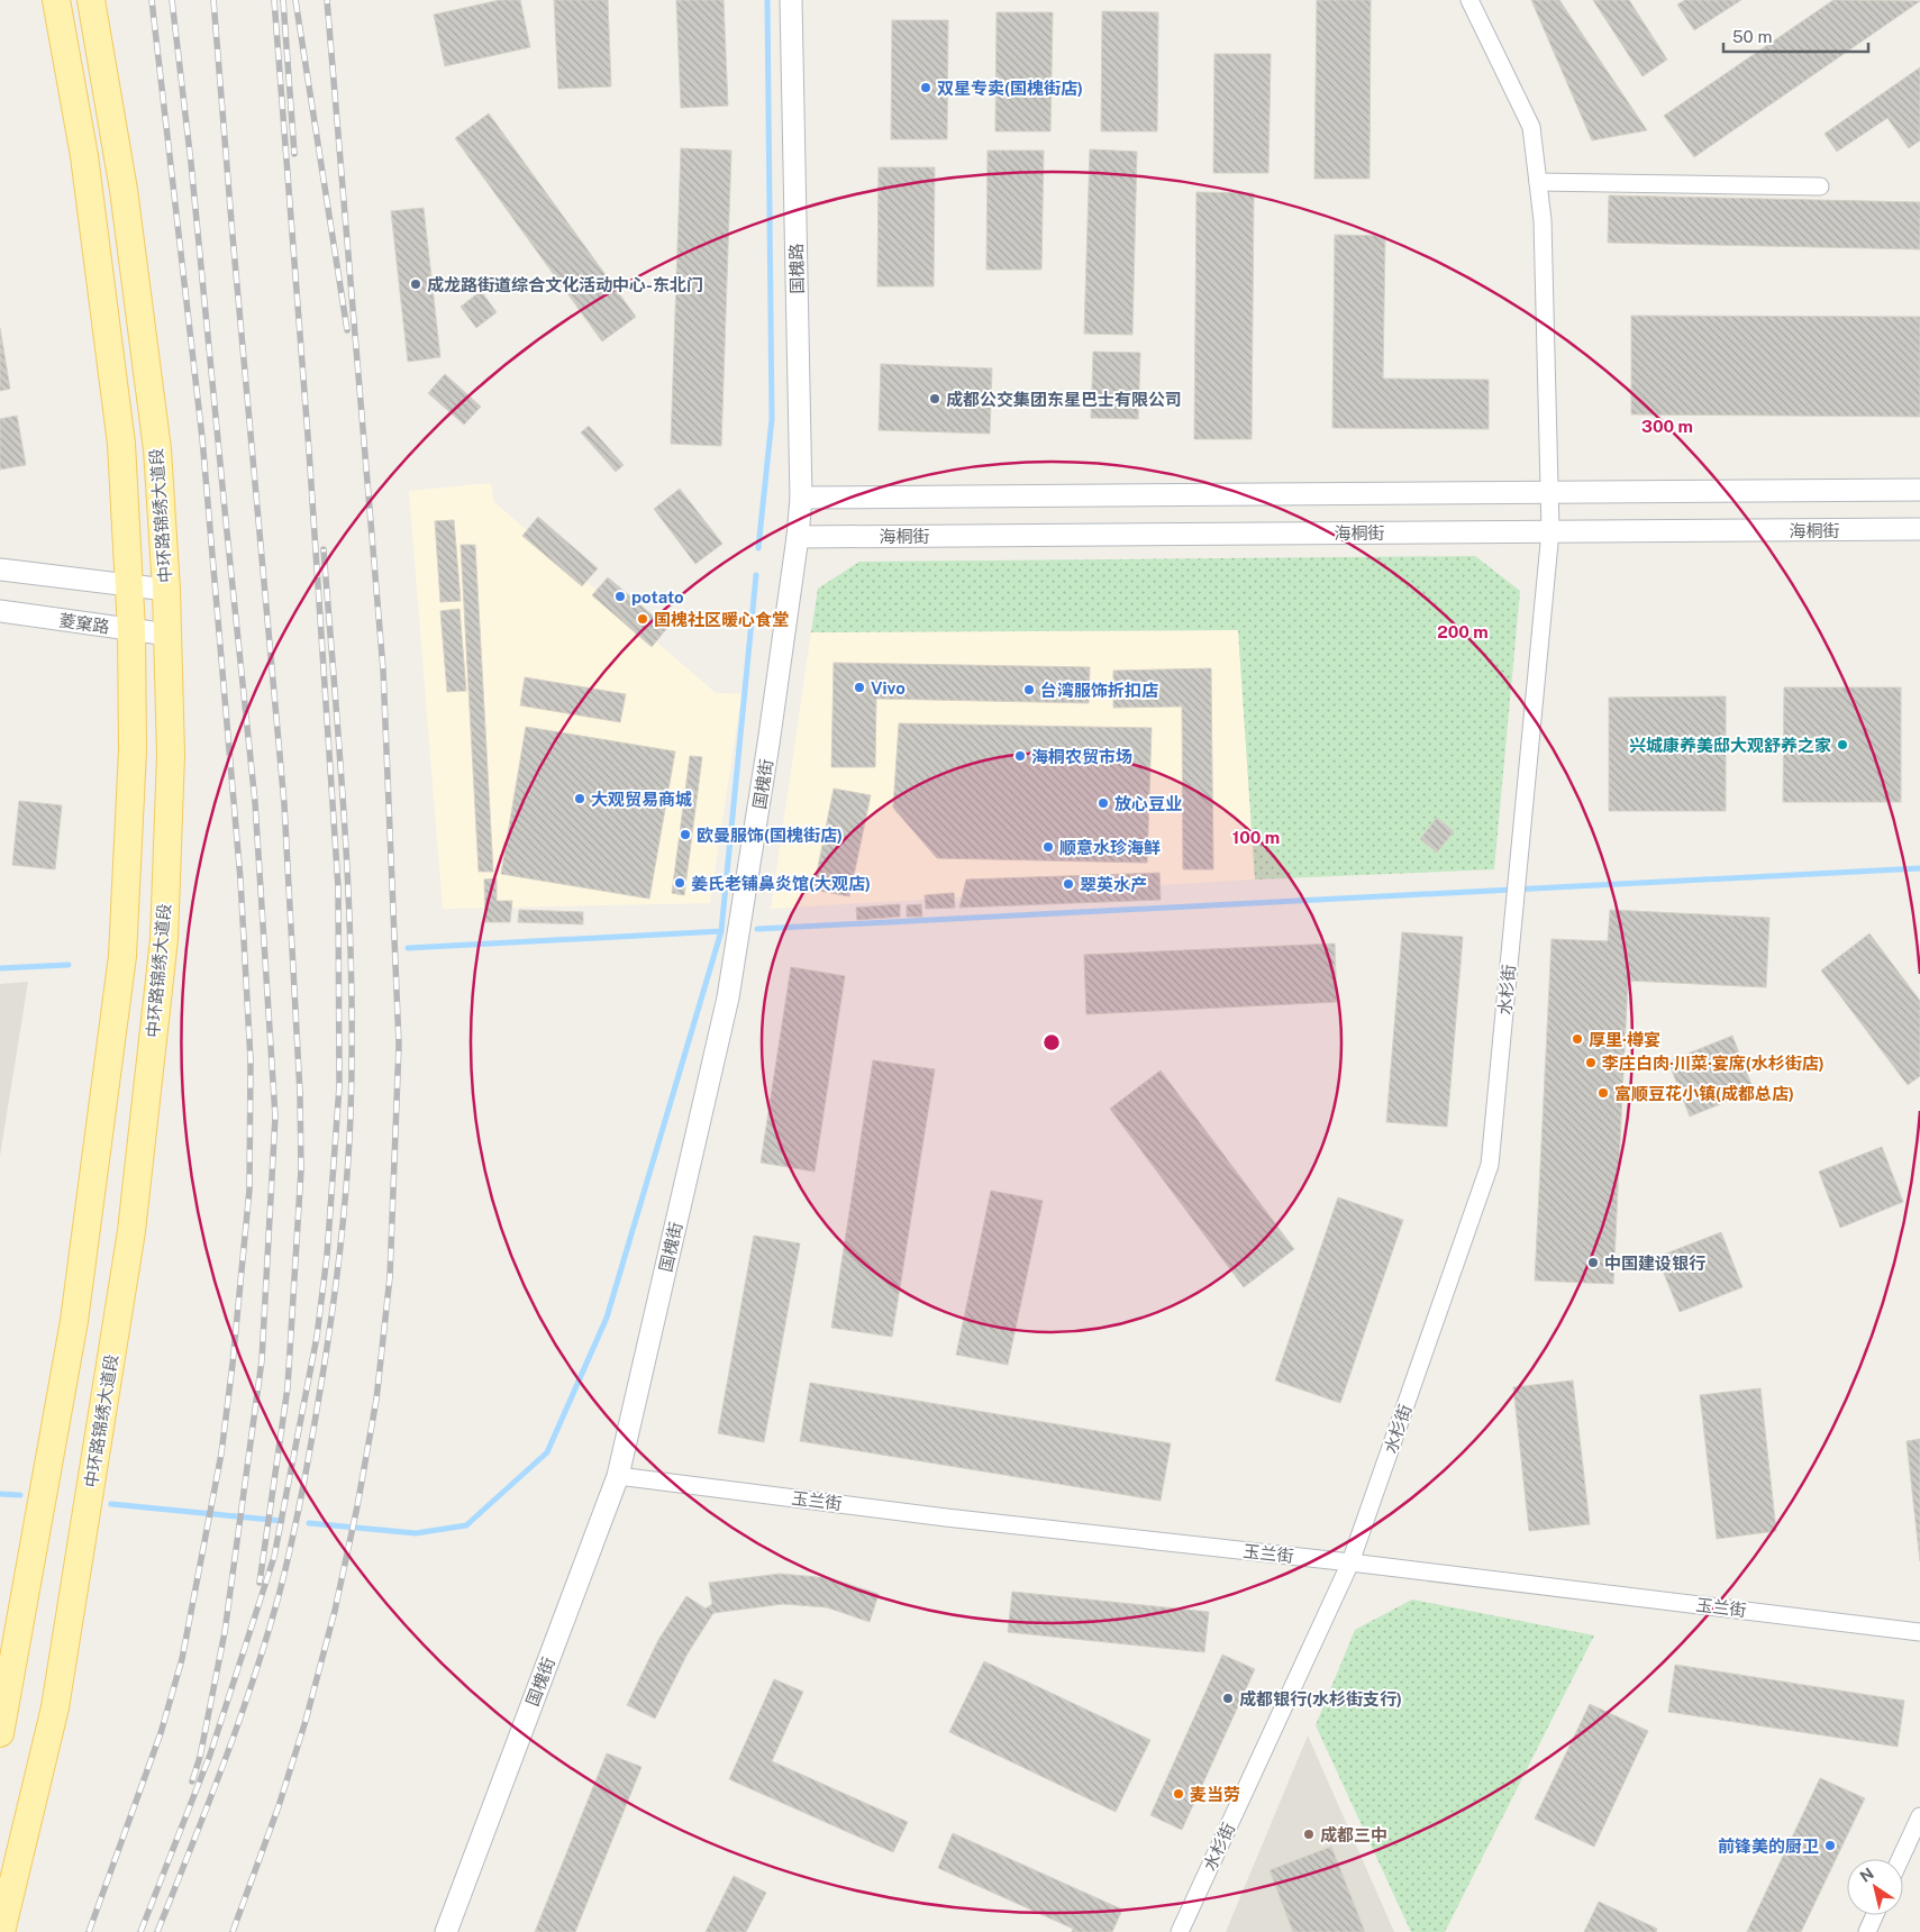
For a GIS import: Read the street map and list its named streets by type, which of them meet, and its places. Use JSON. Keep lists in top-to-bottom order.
{
  "streets": {
    "main road": ["中环路锦绣大道段"],
    "street": [
      "国槐路",
      "海桐街",
      "菱窠路",
      "国槐街",
      "水杉街",
      "玉兰街"
    ]
  },
  "crossings": [
    ["国槐路", "海桐街"],
    ["国槐路", "国槐街"],
    ["中环路锦绣大道段", "菱窠路"],
    ["海桐街", "国槐街"],
    ["海桐街", "水杉街"],
    ["国槐街", "玉兰街"],
    ["水杉街", "玉兰街"]
  ],
  "places": [
    "双星专卖(国槐街店)",
    "成龙路街道综合文化活动中心-东北门",
    "成都公交集团东星巴士有限公司",
    "potato",
    "国槐社区暖心食堂",
    "Vivo",
    "台湾服饰折扣店",
    "兴城康养美邸大观舒养之家",
    "海桐农贸市场",
    "大观贸易商城",
    "放心豆业",
    "欧曼服饰(国槐街店)",
    "顺意水珍海鲜",
    "姜氏老铺鼻炎馆(大观店)",
    "翠英水产",
    "厚里·樽宴",
    "李庄白肉·川菜·宴席(水杉街店)",
    "富顺豆花小镇(成都总店)",
    "中国建设银行",
    "成都银行(水杉街支行)",
    "麦当劳",
    "成都三中",
    "前锋美的厨卫"
  ],
  "scale_bar": "50 m",
  "north": "top left",
  "rings": ["300 m", "200 m", "100 m"]
}
